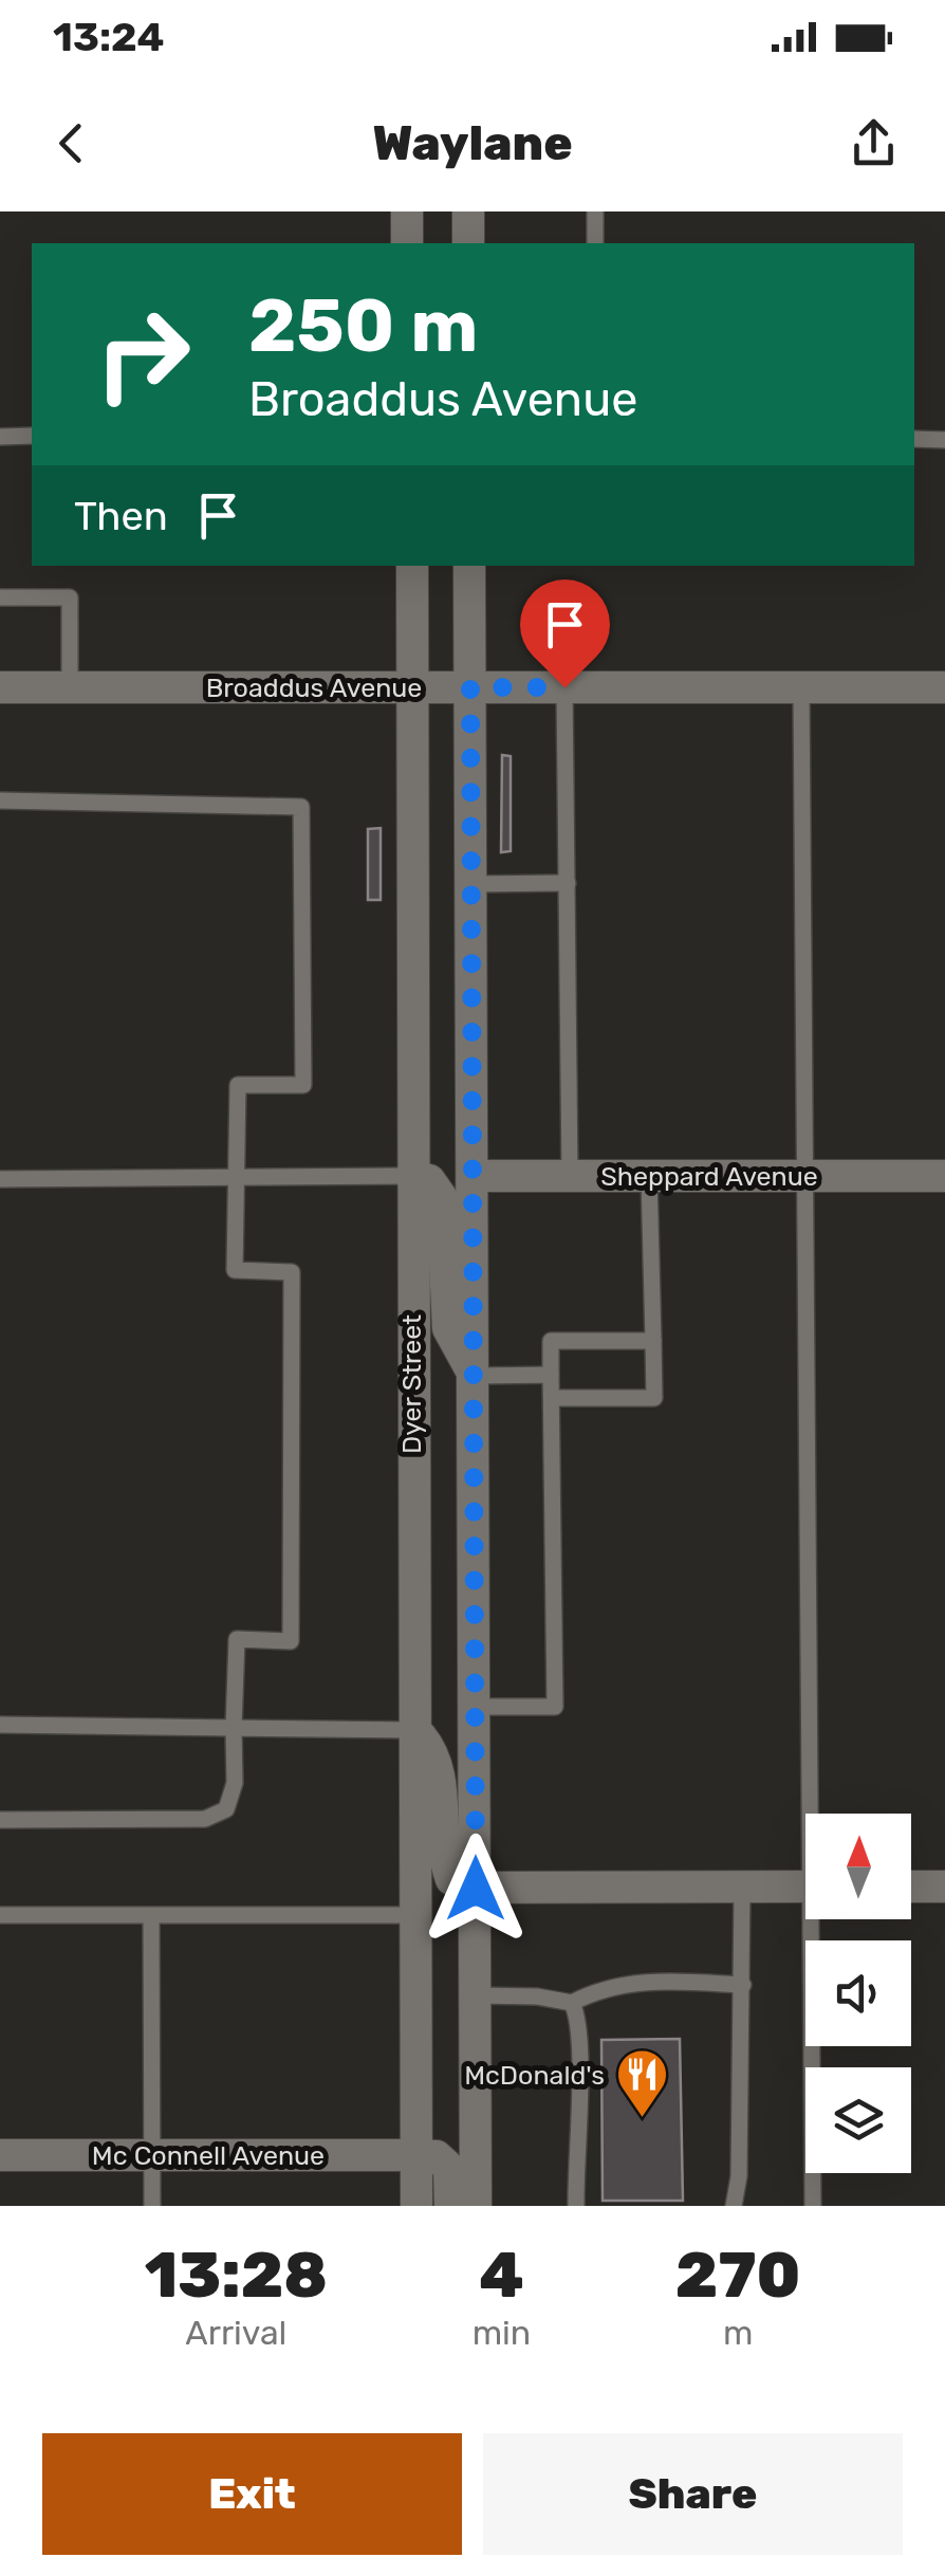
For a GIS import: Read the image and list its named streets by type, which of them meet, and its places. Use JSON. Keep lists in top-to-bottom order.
{
  "streets": {
    "main road": [
      "Broaddus Avenue",
      "Sheppard Avenue",
      "Dyer Street",
      "Mc Connell Avenue"
    ]
  },
  "crossings": [
    ["Broaddus Avenue", "Dyer Street"],
    ["Dyer Street", "Mc Connell Avenue"]
  ],
  "places": {
    "restaurant": ["McDonald's"]
  },
  "north": "top",
  "page": {
    "status": "13:24",
    "header": "Waylane",
    "turn": ["250 m", "Broaddus Avenue"],
    "then": "Then",
    "eta": [
      "13:28",
      "Arrival",
      "4",
      "min",
      "270",
      "m"
    ],
    "buttons": ["Exit", "Share"]
  }
}
